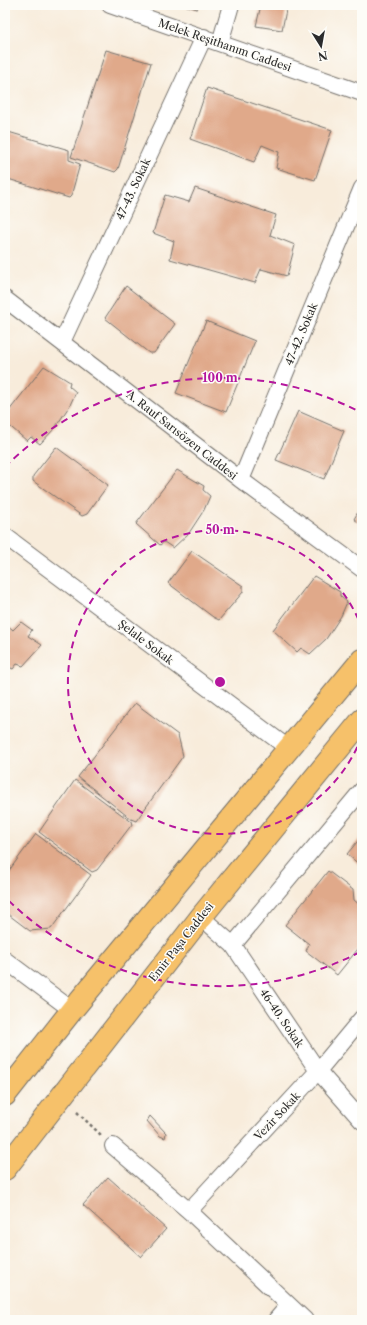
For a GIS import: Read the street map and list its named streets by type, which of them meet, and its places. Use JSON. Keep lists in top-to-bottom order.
{
  "streets": {
    "main road": ["Emir Paşa Caddesi"],
    "street": [
      "Melek Reşithanım Caddesi",
      "47-43. Sokak",
      "47-42. Sokak",
      "A. Rauf Sarısözen Caddesi",
      "Şelale Sokak",
      "46-40. Sokak",
      "Vezir Sokak"
    ]
  },
  "crossings": [
    ["Melek Reşithanım Caddesi", "47-43. Sokak"],
    ["47-43. Sokak", "A. Rauf Sarısözen Caddesi"],
    ["47-42. Sokak", "A. Rauf Sarısözen Caddesi"],
    ["Emir Paşa Caddesi", "46-40. Sokak"],
    ["46-40. Sokak", "Vezir Sokak"]
  ],
  "north": "bottom",
  "rings": ["100 m", "50 m"]
}
